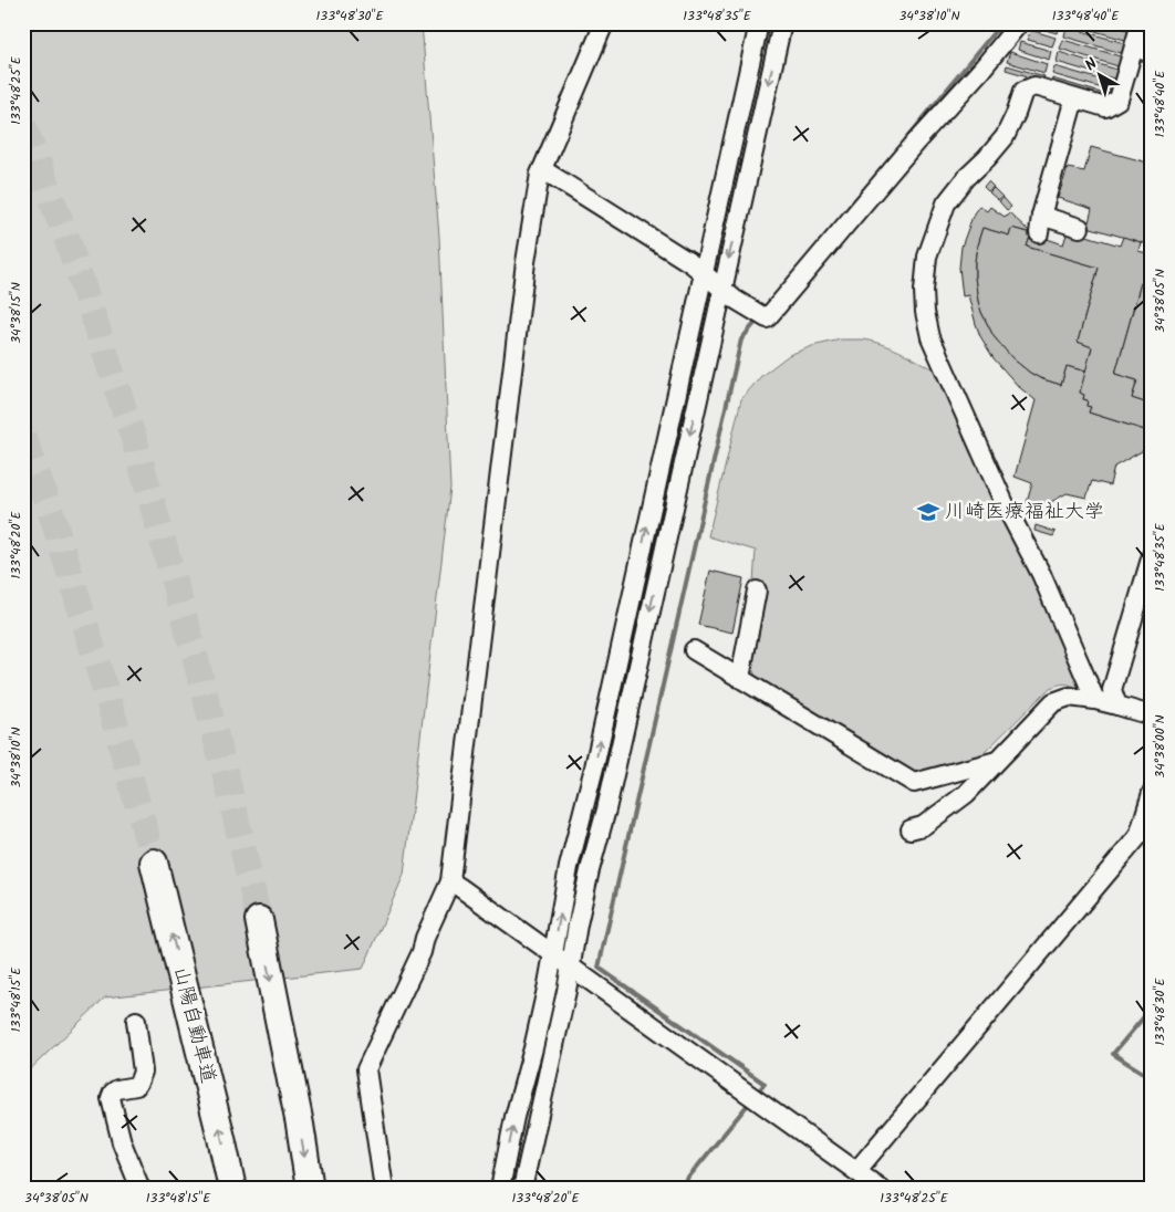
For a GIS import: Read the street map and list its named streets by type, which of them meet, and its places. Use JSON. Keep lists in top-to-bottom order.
{
  "streets": {
    "highway": ["山陽自動車道"]
  },
  "places": {
    "school or university": ["川崎医療福祉大学"]
  },
  "north": "top left",
  "coordinates": [
    "133°48'30\"E",
    "133°48'35\"E",
    "34°38'10\"N",
    "133°48'40\"E",
    "133°48'25\"E",
    "34°38'05\"N",
    "34°38'15\"N",
    "133°48'20\"E",
    "34°38'00\"N",
    "133°48'15\"E"
  ]
}
